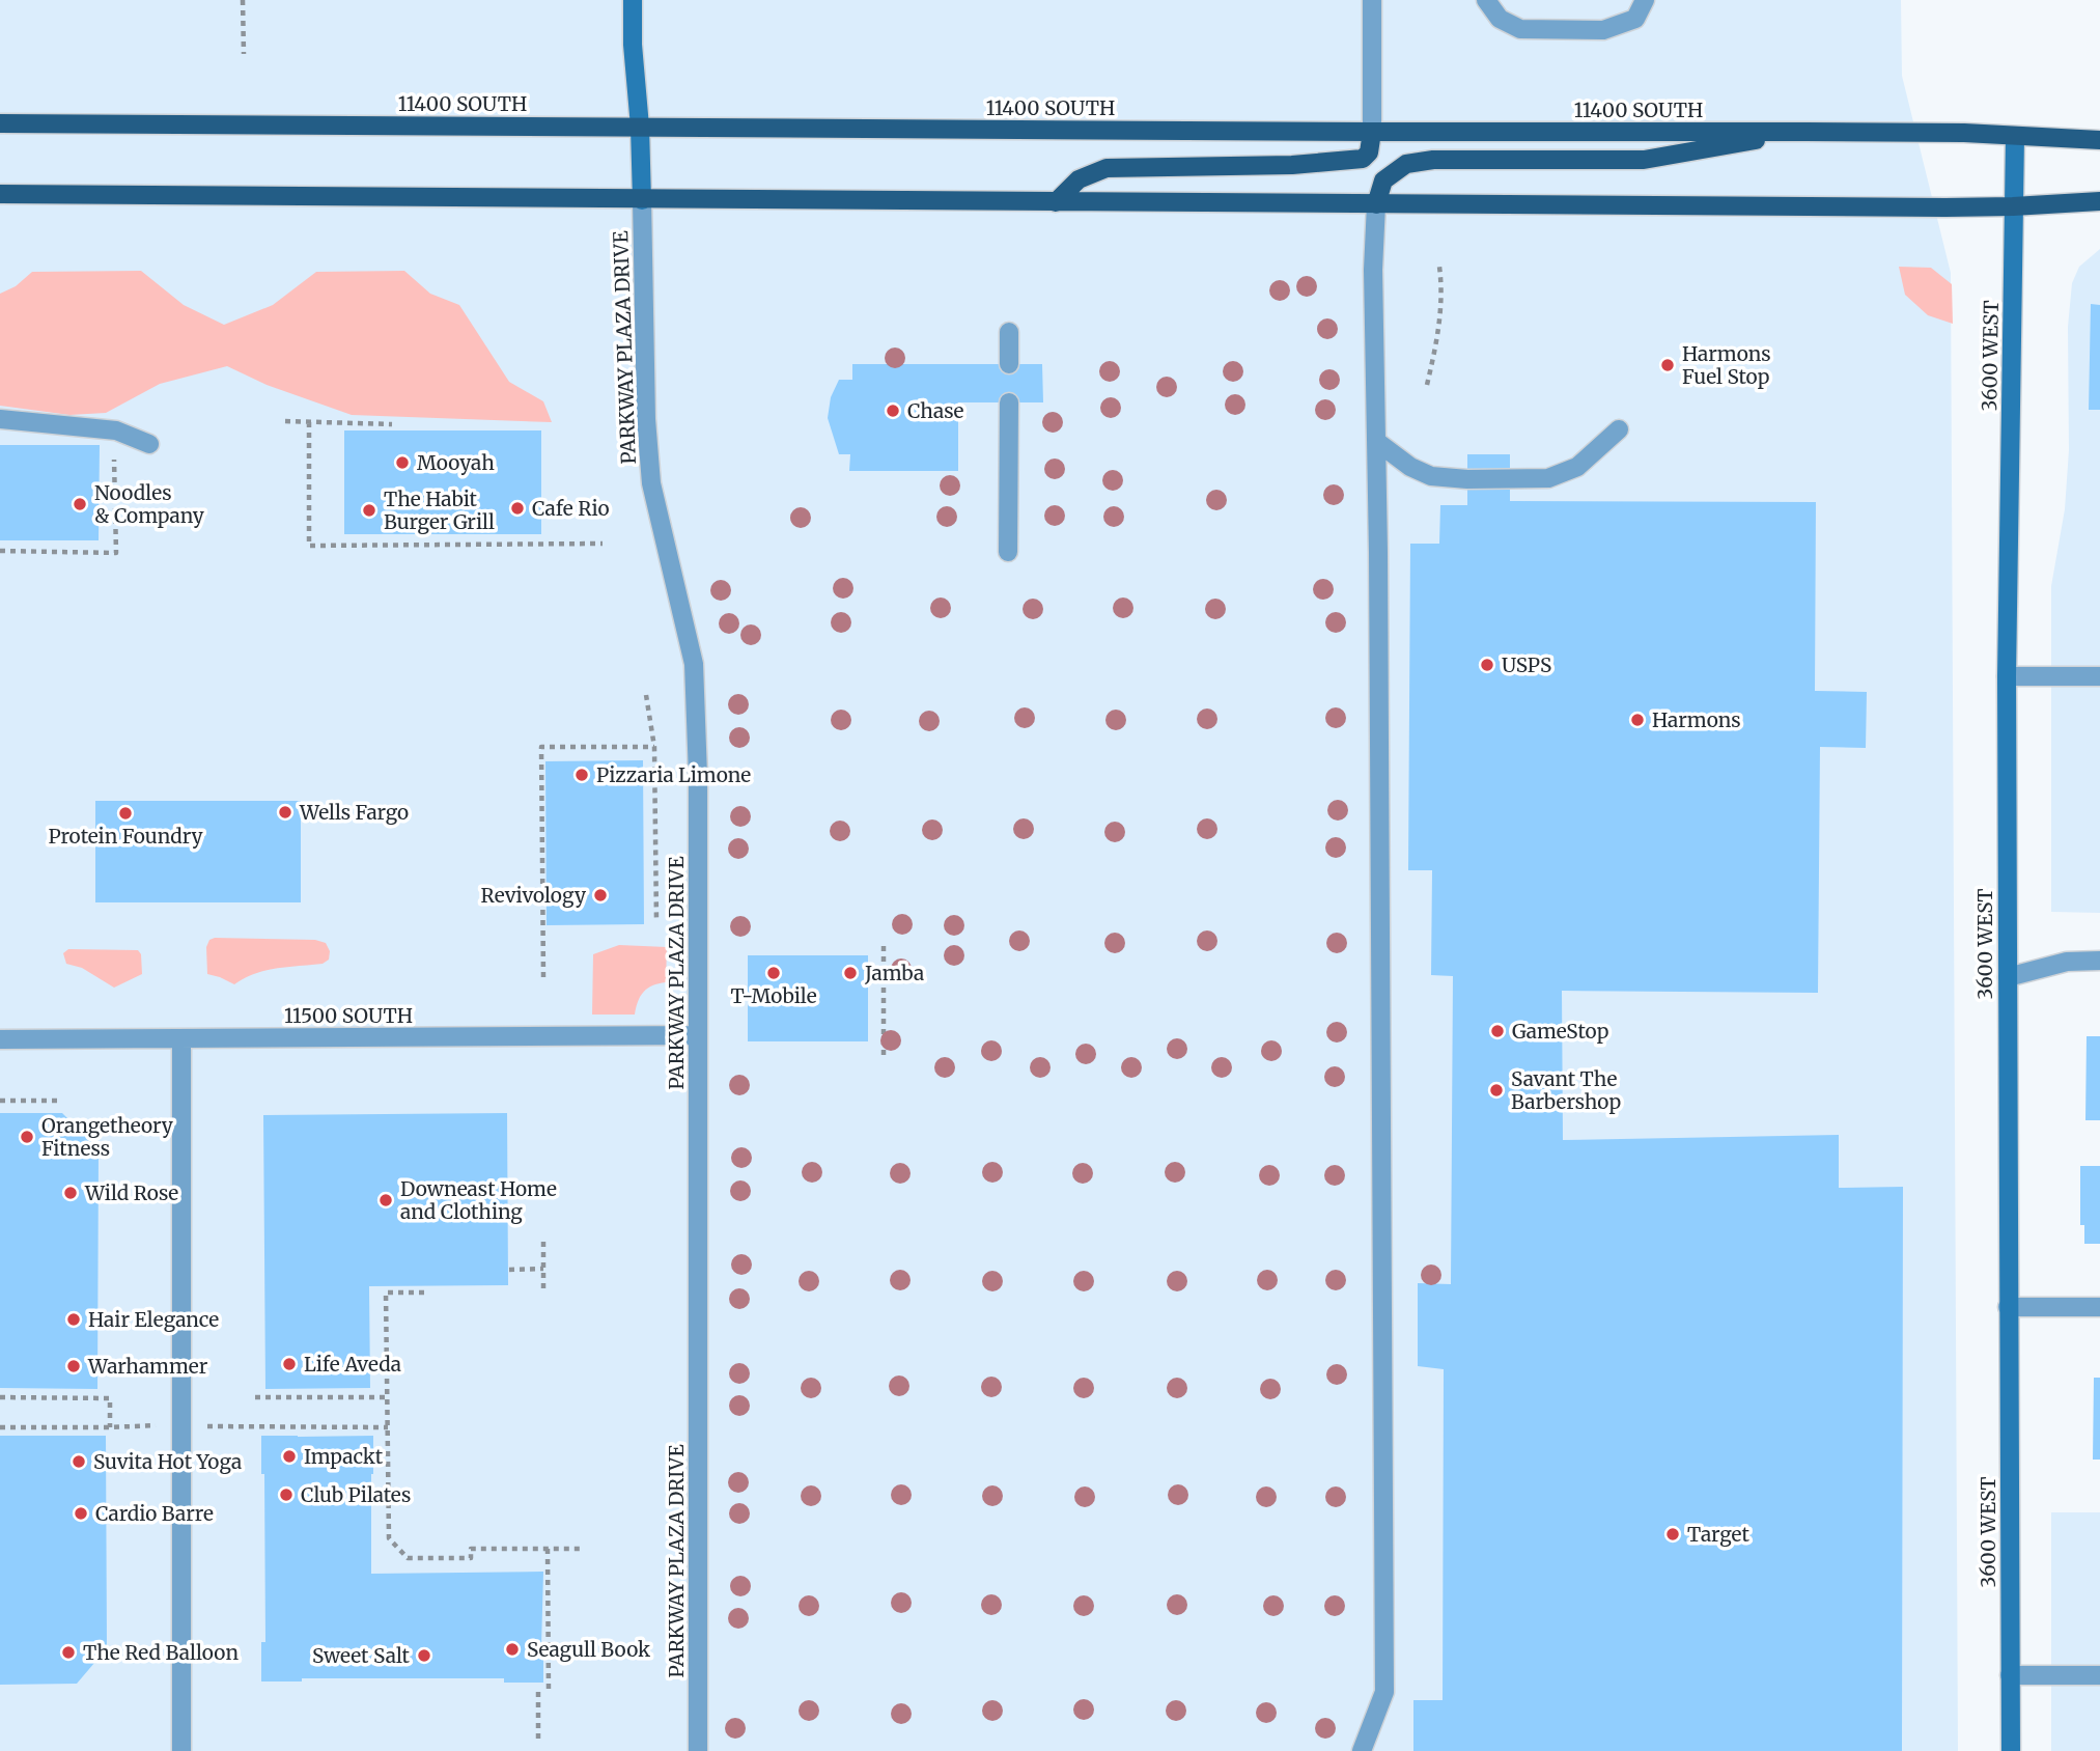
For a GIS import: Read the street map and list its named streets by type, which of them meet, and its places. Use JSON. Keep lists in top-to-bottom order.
{
  "streets": {
    "main road": ["11400 SOUTH", "3600 WEST"],
    "street": ["PARKWAY PLAZA DRIVE", "11500 SOUTH"]
  },
  "crossings": [
    ["11400 SOUTH", "3600 WEST"],
    ["PARKWAY PLAZA DRIVE", "11500 SOUTH"]
  ],
  "places": [
    "Harmons Fuel Stop",
    "Chase",
    "Mooyah",
    "Noodles & Company",
    "Cafe Rio",
    "The Habit Burger Grill",
    "USPS",
    "Harmons",
    "Pizzaria Limone",
    "Wells Fargo",
    "Protein Foundry",
    "Revivology",
    "T-Mobile",
    "Jamba",
    "GameStop",
    "Savant The Barbershop",
    "Orangetheory Fitness",
    "Wild Rose",
    "Downeast Home and Clothing",
    "Hair Elegance",
    "Life Aveda",
    "Warhammer",
    "Impackt",
    "Suvita Hot Yoga",
    "Club Pilates",
    "Cardio Barre",
    "Target",
    "Seagull Book",
    "The Red Balloon",
    "Sweet Salt"
  ]
}
